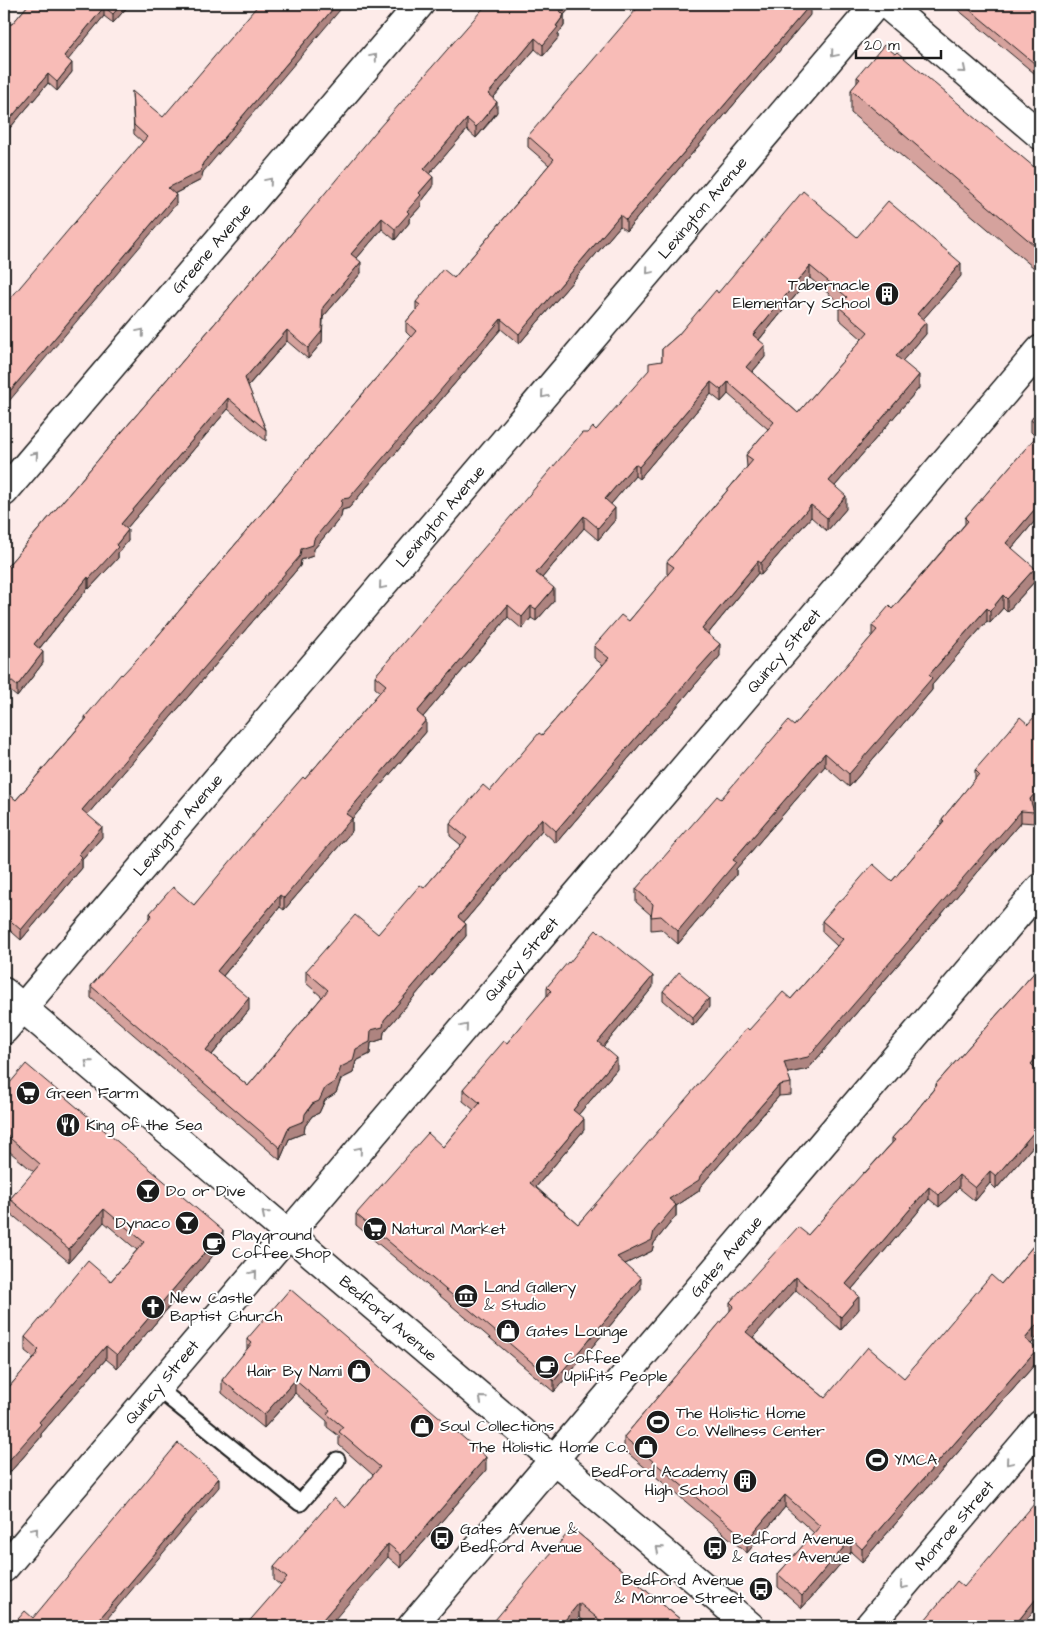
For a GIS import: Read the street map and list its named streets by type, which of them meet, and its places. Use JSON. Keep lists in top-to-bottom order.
{
  "streets": {
    "street": [
      "Lexington Avenue",
      "Greene Avenue",
      "Quincy Street",
      "Gates Avenue",
      "Bedford Avenue",
      "Monroe Street"
    ]
  },
  "crossings": [
    ["Lexington Avenue", "Bedford Avenue"],
    ["Quincy Street", "Bedford Avenue"],
    ["Gates Avenue", "Bedford Avenue"]
  ],
  "one_way": [
    "Lexington Avenue",
    "Greene Avenue",
    "Quincy Street",
    "Bedford Avenue",
    "Monroe Street"
  ],
  "places": {
    "building": ["Tabernacle Elementary School", "Bedford Academy High School"],
    "supermarket": ["Green Farm", "Natural Market"],
    "restaurant": ["King of the Sea"],
    "bar": ["Do or Dive", "Dynaco"],
    "cafe": ["Playground Coffee Shop", "Coffee Uplifits People"],
    "museum": ["Land Gallery & Studio"],
    "church": ["New Castle Baptist Church"],
    "shop": [
      "Gates Lounge",
      "Hair By Nami",
      "Soul Collections",
      "The Holistic Home Co."
    ],
    "sports": ["The Holistic Home Co. Wellness Center", "YMCA"],
    "bus stop": ["Gates Avenue & Bedford Avenue", "Bedford Avenue & Gates Avenue", "Bedford Avenue & Monroe Street"]
  },
  "scale_bar": "20 m"
}
